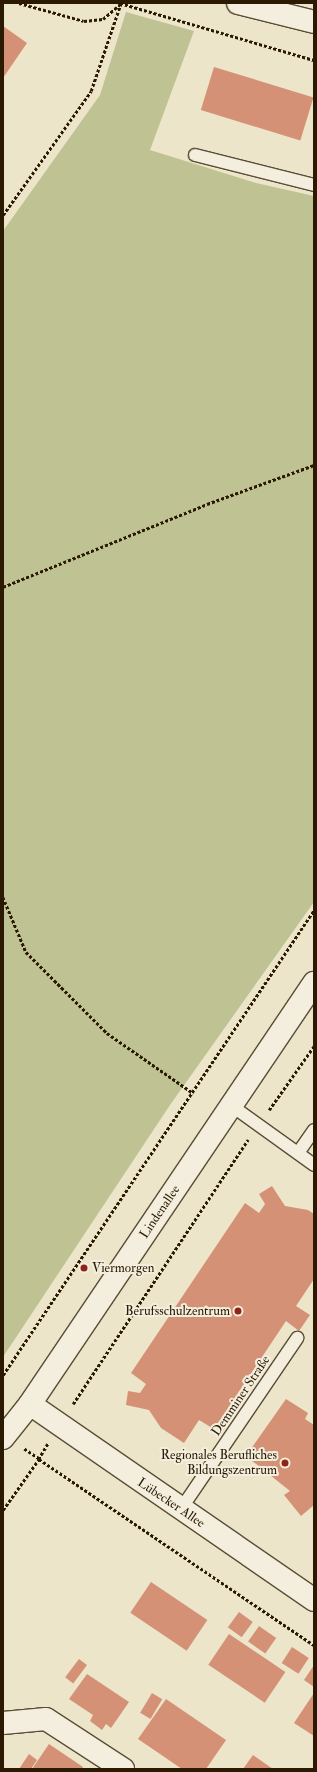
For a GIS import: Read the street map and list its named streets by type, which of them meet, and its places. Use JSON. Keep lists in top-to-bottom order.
{
  "streets": {
    "street": ["Lindenallee", "Lübecker Allee"],
    "lane": ["Demminer Straße"]
  },
  "crossings": [
    ["Lindenallee", "Lübecker Allee"],
    ["Demminer Straße", "Lübecker Allee"]
  ],
  "places": ["Viermorgen", "Berufsschulzentrum", "Regionales Berufliches Bildungszentrum"]
}
